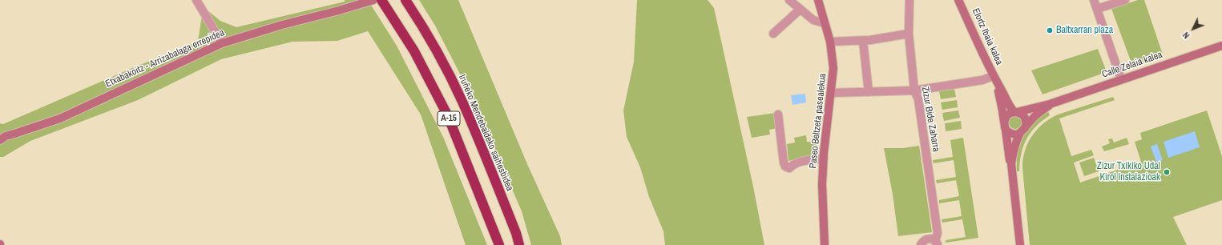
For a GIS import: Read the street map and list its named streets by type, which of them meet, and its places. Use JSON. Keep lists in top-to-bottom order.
{
  "streets": {
    "highway": ["A-15", "Iruñeko Mendebaldeko saihesbidea"],
    "street": [
      "Elortz Ibaia kalea",
      "Etxabakoitz - Arrizabalaga errepidea",
      "Calle Zelaia kalea",
      "Zizur Bide Zaharra",
      "Paseo Beltzeta pasealekua"
    ]
  },
  "crossings": [
    ["Elortz Ibaia kalea", "Calle Zelaia kalea"]
  ],
  "places": ["Baltxarran plaza", "Zizur Txikiko Udal Kirol Instalazioak"],
  "north": "bottom left"
}
